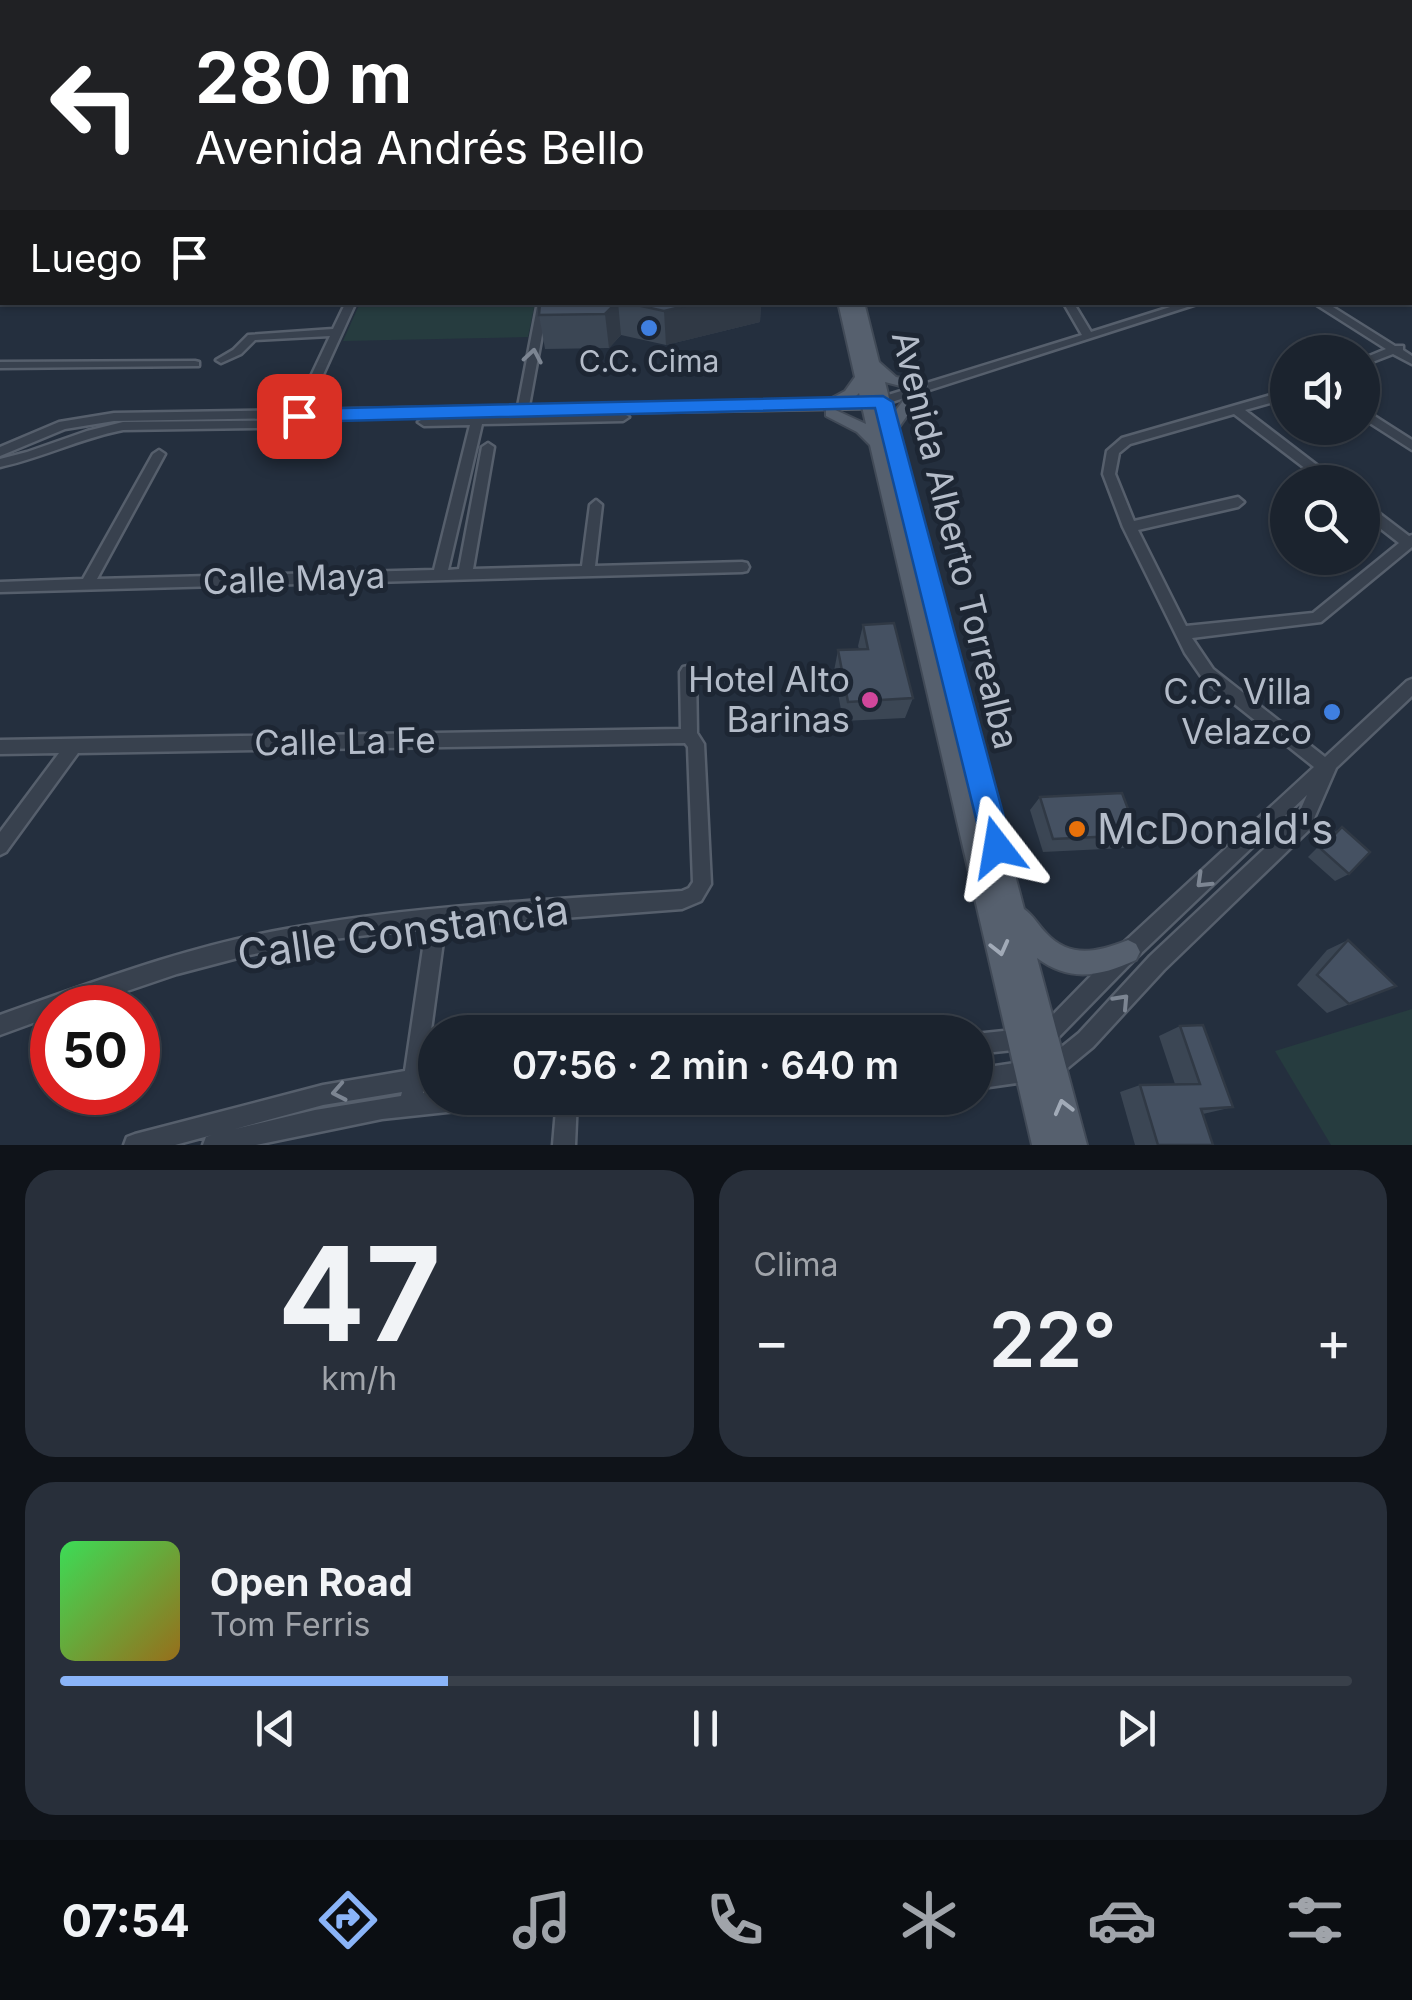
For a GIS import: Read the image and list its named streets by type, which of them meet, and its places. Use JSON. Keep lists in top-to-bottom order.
{
  "streets": {
    "main road": ["Avenida Alberto Torrealba"],
    "street": ["Calle Maya", "Calle La Fe", "Calle Constancia"]
  },
  "crossings": [
    ["Calle La Fe", "Calle Constancia"]
  ],
  "places": [
    "C.C. Cima",
    "Hotel Alto Barinas",
    "C.C. Villa Velazco",
    "McDonald's"
  ],
  "page": {
    "turn": ["280 m", "Avenida Andrés Bello"],
    "then": "Luego",
    "limit": "50",
    "trip": "07:56 · 2 min · 640 m",
    "tile": [
      ["47", "km/h"],
      "Clima"
    ],
    "heat": ["−", "22°", "+"],
    "song": ["Open Road", "Tom Ferris"],
    "tabs": "07:54"
  }
}
